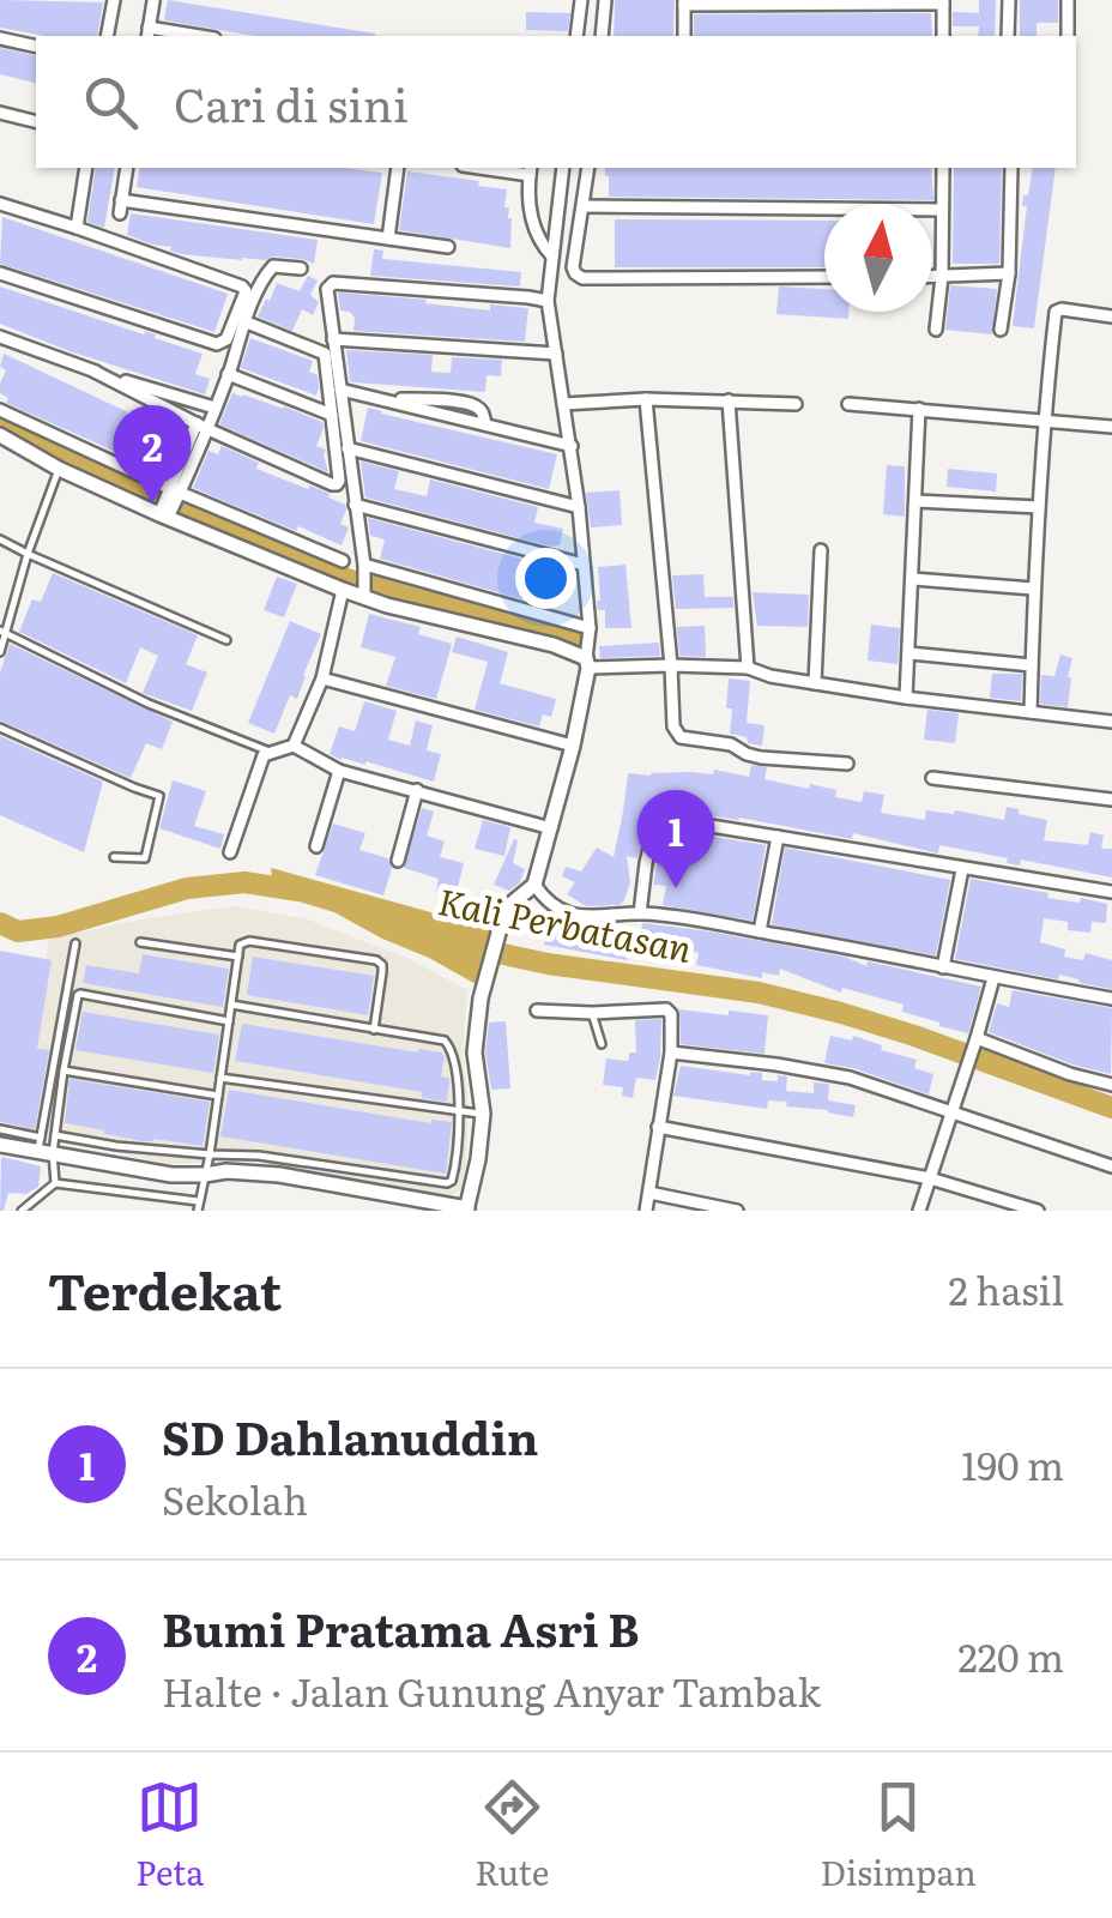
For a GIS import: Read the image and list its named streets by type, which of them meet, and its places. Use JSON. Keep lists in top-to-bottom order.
{
  "water": ["Kali Perbatasan"],
  "north": "top",
  "page": {
    "search": "Cari di sini",
    "pins": ["2", "1"],
    "heading": ["Terdekat", "2 hasil"],
    "list": [
      {
        "mark": "1",
        "name": "SD Dahlanuddin",
        "note": "Sekolah",
        "value": "190 m"
      },
      {
        "mark": "2",
        "name": "Bumi Pratama Asri B",
        "note": "Halte · Jalan Gunung Anyar Tambak",
        "value": "220 m"
      }
    ],
    "nav": ["Peta", "Rute", "Disimpan"]
  }
}
